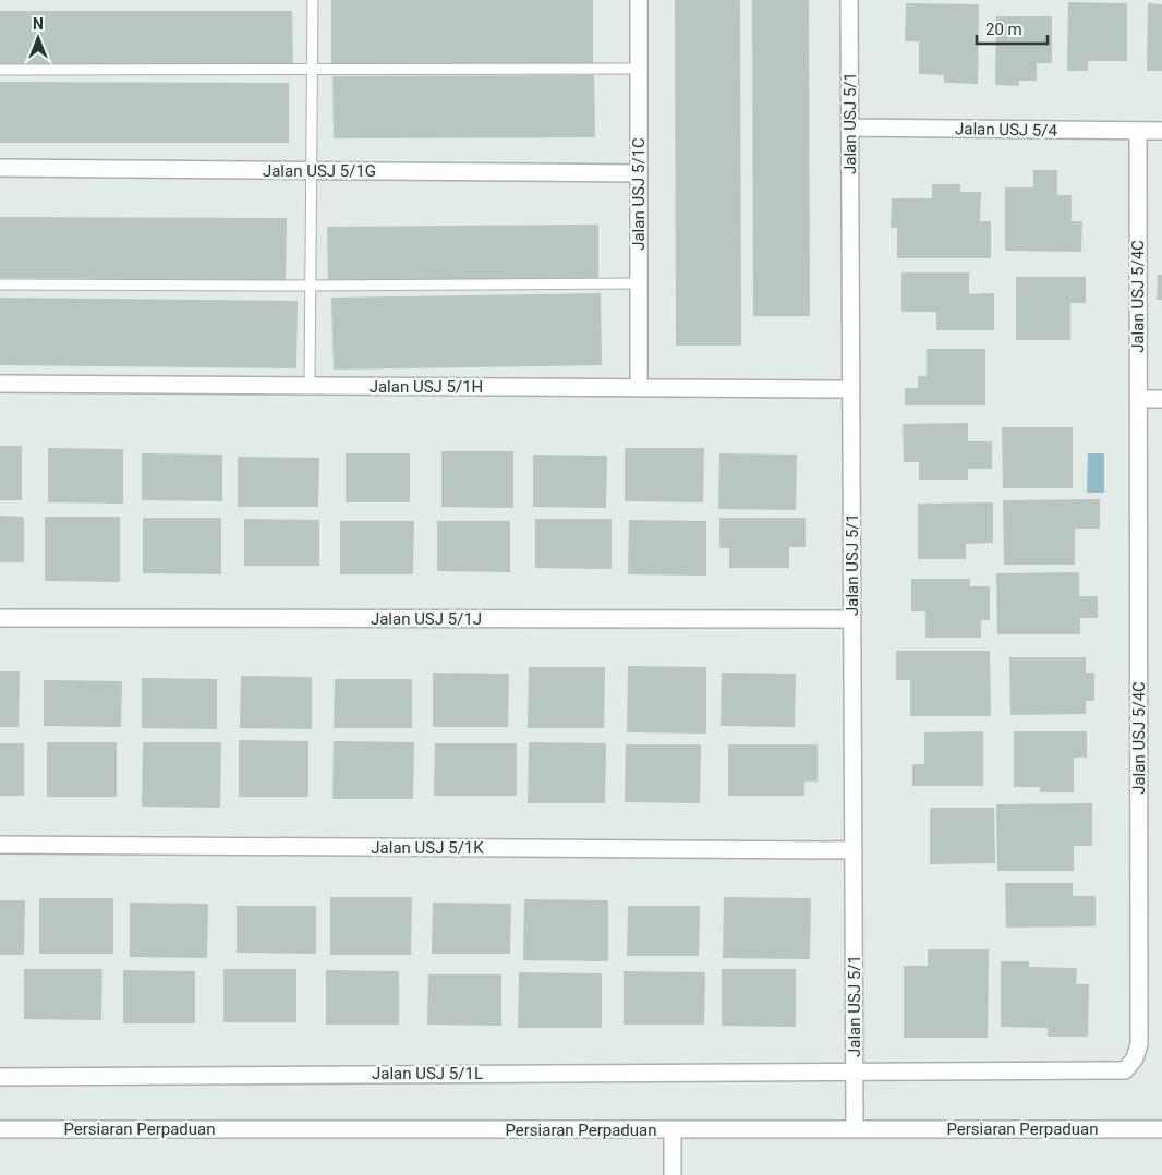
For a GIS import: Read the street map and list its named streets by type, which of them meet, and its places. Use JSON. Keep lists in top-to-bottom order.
{
  "streets": {
    "street": [
      "Jalan USJ 5/1",
      "Jalan USJ 5/4",
      "Jalan USJ 5/1G",
      "Jalan USJ 5/1C",
      "Jalan USJ 5/4C",
      "Jalan USJ 5/1H",
      "Jalan USJ 5/1J",
      "Jalan USJ 5/1K",
      "Jalan USJ 5/1L",
      "Persiaran Perpaduan"
    ]
  },
  "crossings": [
    ["Jalan USJ 5/1", "Jalan USJ 5/4"],
    ["Jalan USJ 5/1", "Jalan USJ 5/4C"],
    ["Jalan USJ 5/1", "Jalan USJ 5/1H"],
    ["Jalan USJ 5/1", "Jalan USJ 5/1J"],
    ["Jalan USJ 5/1", "Jalan USJ 5/1K"],
    ["Jalan USJ 5/1", "Jalan USJ 5/1L"],
    ["Jalan USJ 5/1", "Persiaran Perpaduan"],
    ["Jalan USJ 5/4", "Jalan USJ 5/4C"],
    ["Jalan USJ 5/1G", "Jalan USJ 5/1C"],
    ["Jalan USJ 5/1C", "Jalan USJ 5/1H"],
    ["Jalan USJ 5/4C", "Jalan USJ 5/1L"]
  ],
  "scale_bar": "20 m",
  "north": "top"
}
